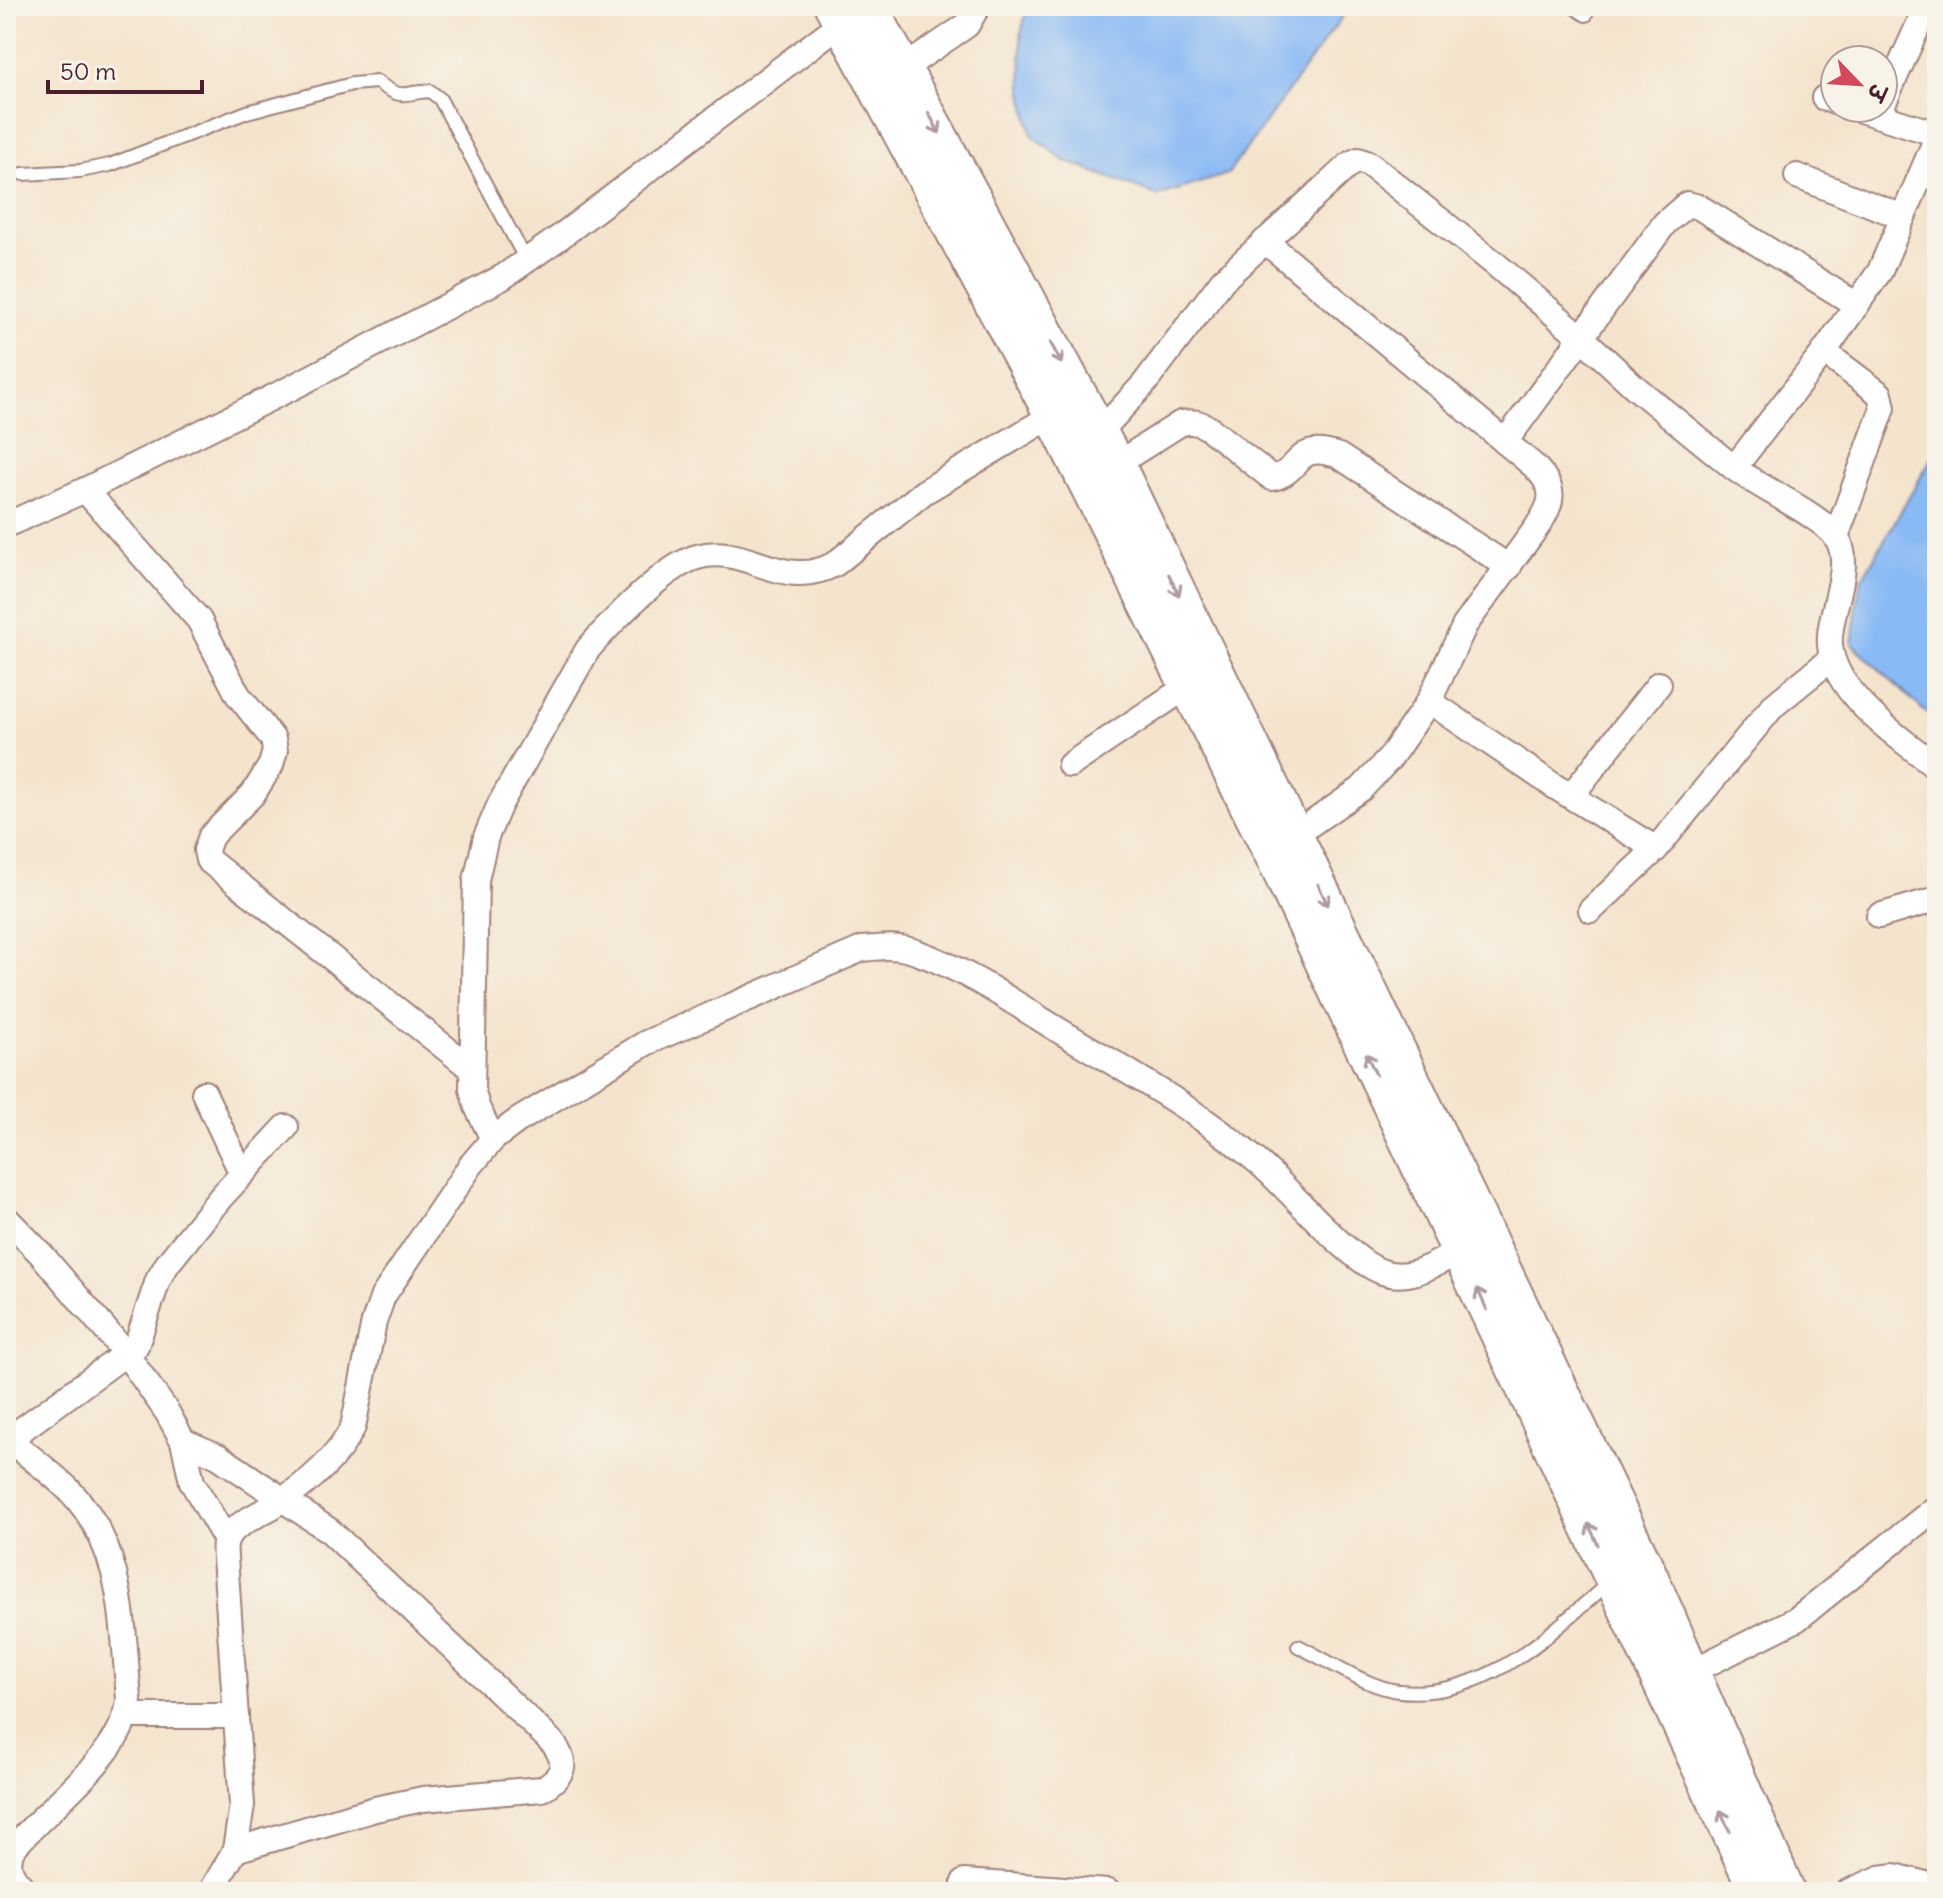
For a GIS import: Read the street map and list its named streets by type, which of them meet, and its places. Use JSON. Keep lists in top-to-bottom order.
{
  "scale_bar": "50 m",
  "north": "bottom right"
}
